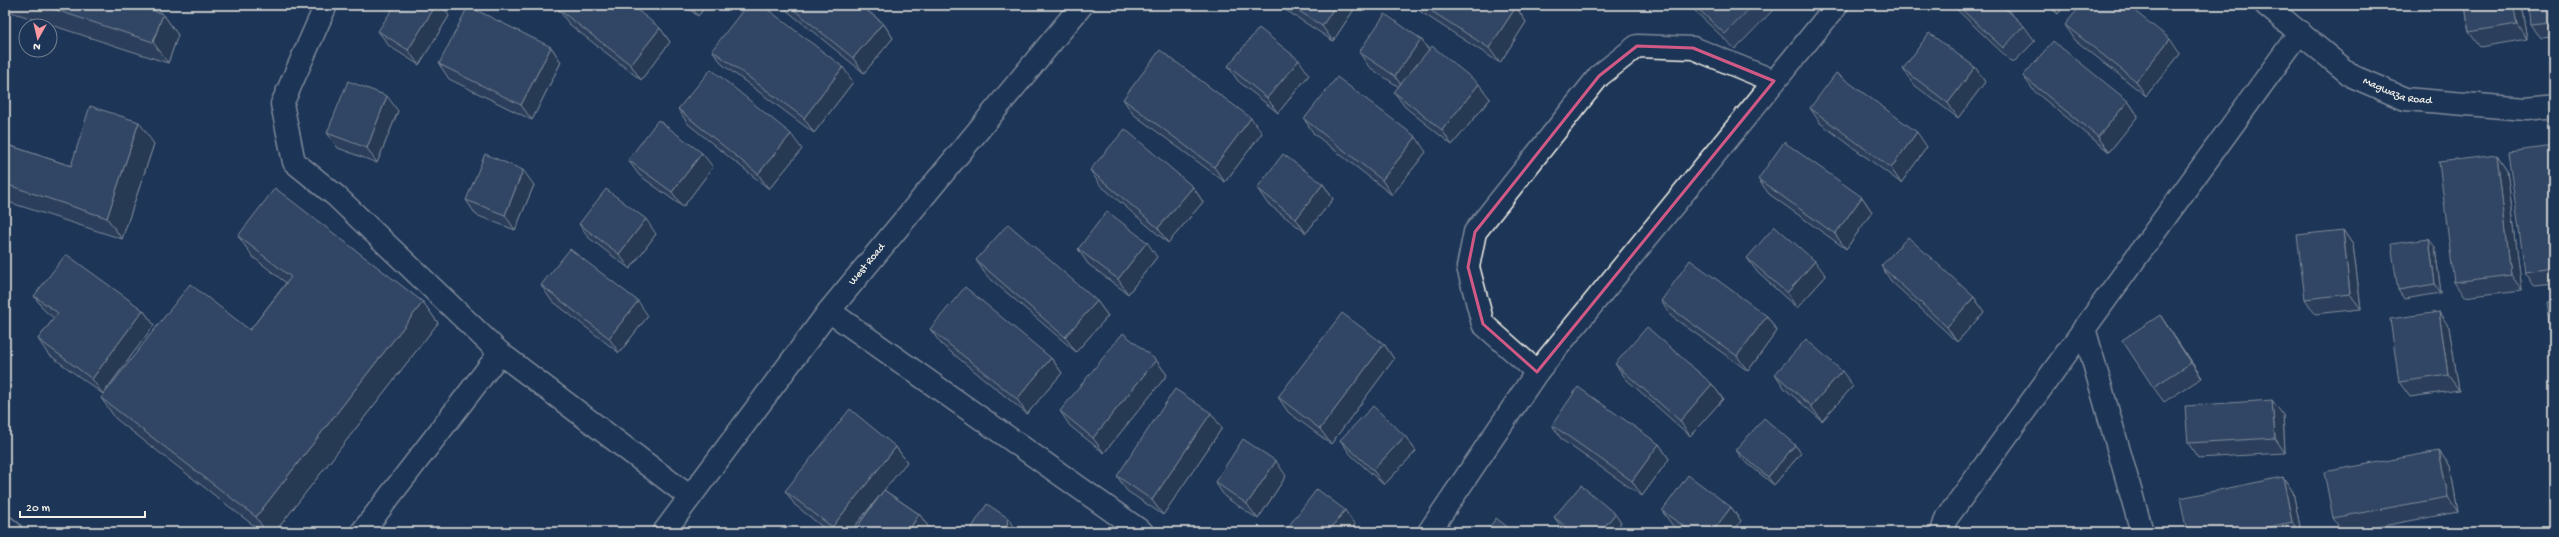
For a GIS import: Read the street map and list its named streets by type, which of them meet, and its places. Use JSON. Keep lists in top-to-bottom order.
{
  "streets": {
    "street": ["Magwaza Road", "West Road"]
  },
  "scale_bar": "20 m",
  "north": "bottom"
}
